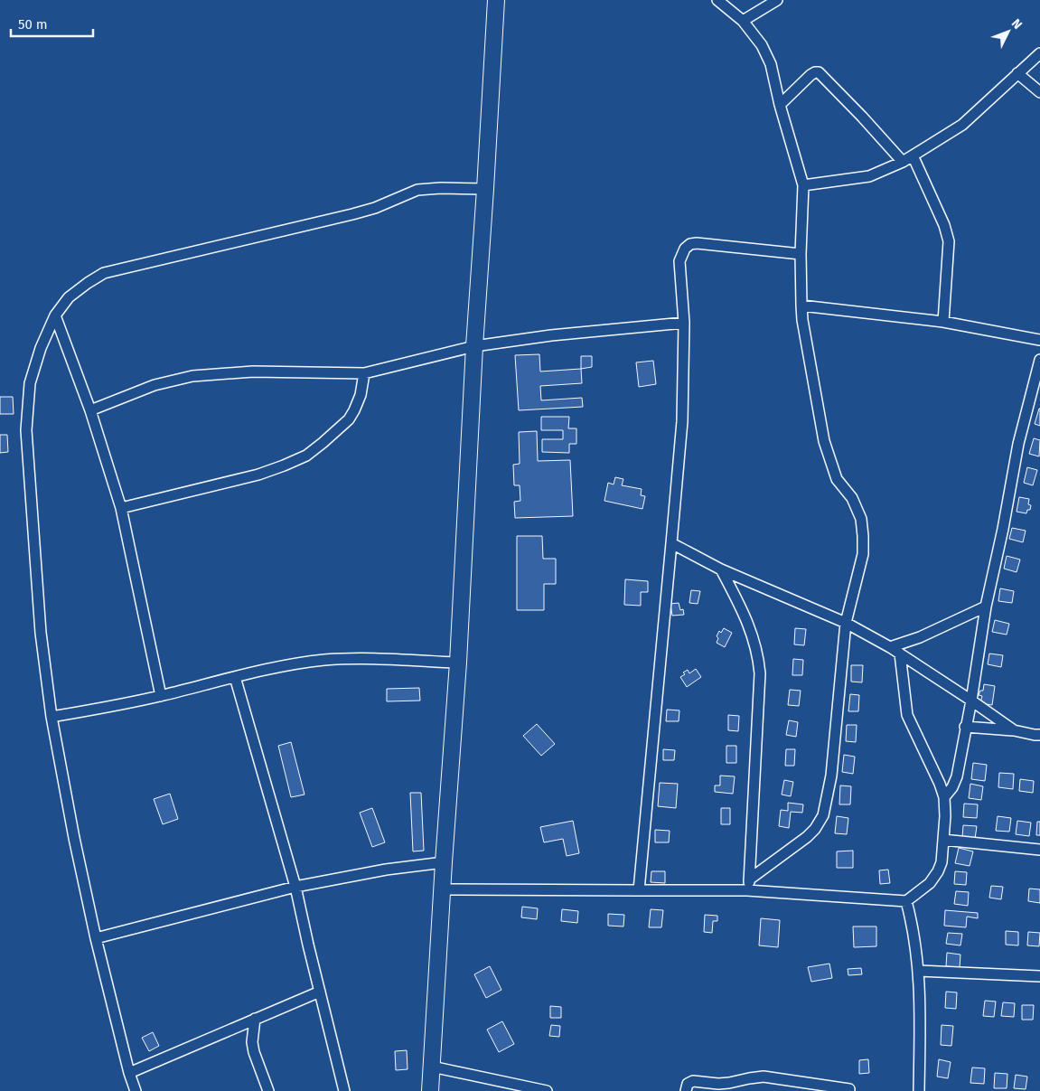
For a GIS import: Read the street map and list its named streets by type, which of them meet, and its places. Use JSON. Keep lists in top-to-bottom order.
{
  "scale_bar": "50 m",
  "north": "top right"
}
